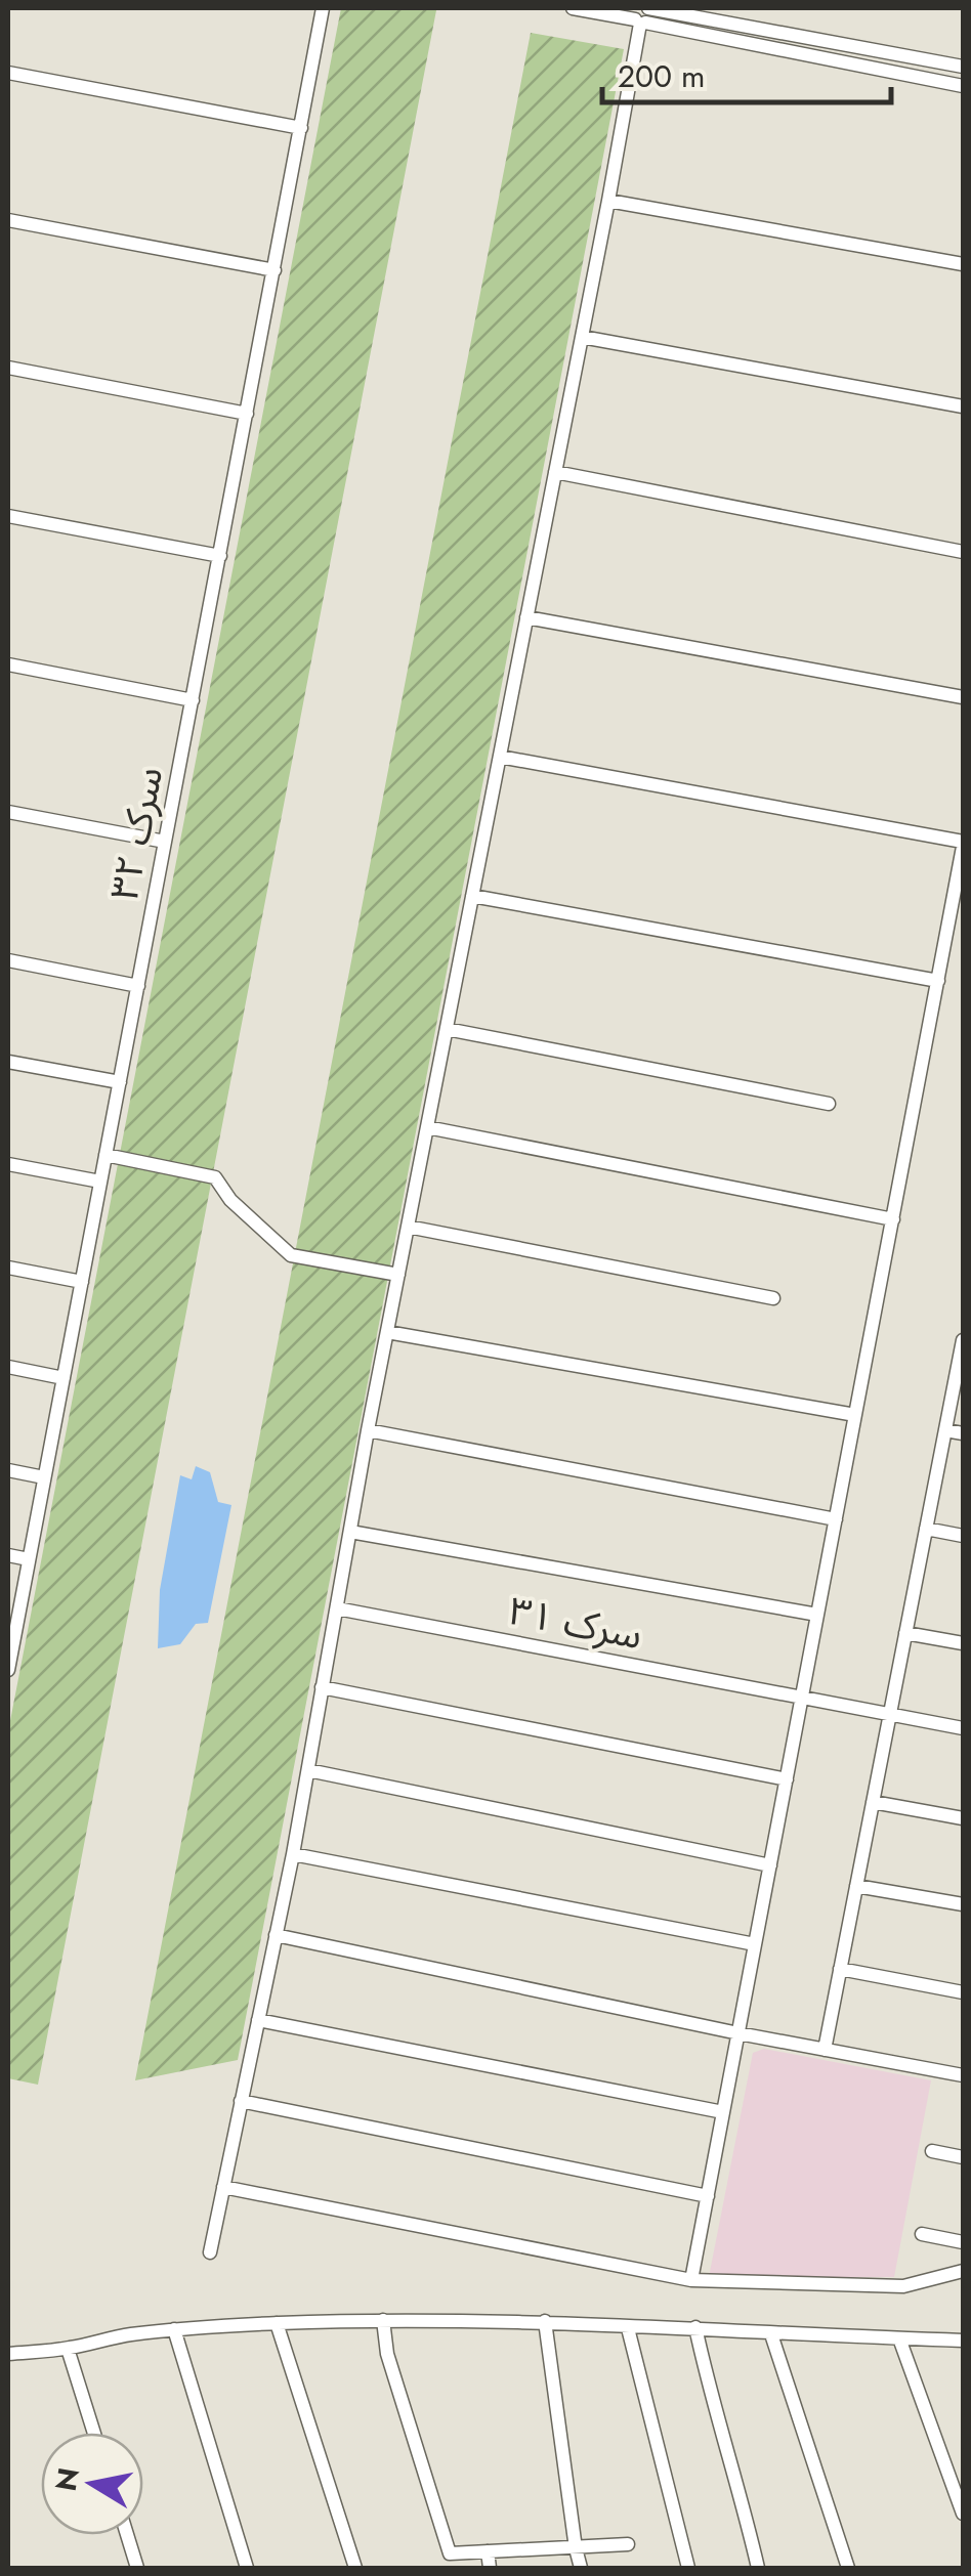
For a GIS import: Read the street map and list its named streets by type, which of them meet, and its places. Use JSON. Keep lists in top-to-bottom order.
{
  "streets": {
    "street": ["سرک ۳۲", "سرک ۳۱"]
  },
  "scale_bar": "200 m",
  "north": "left"
}
